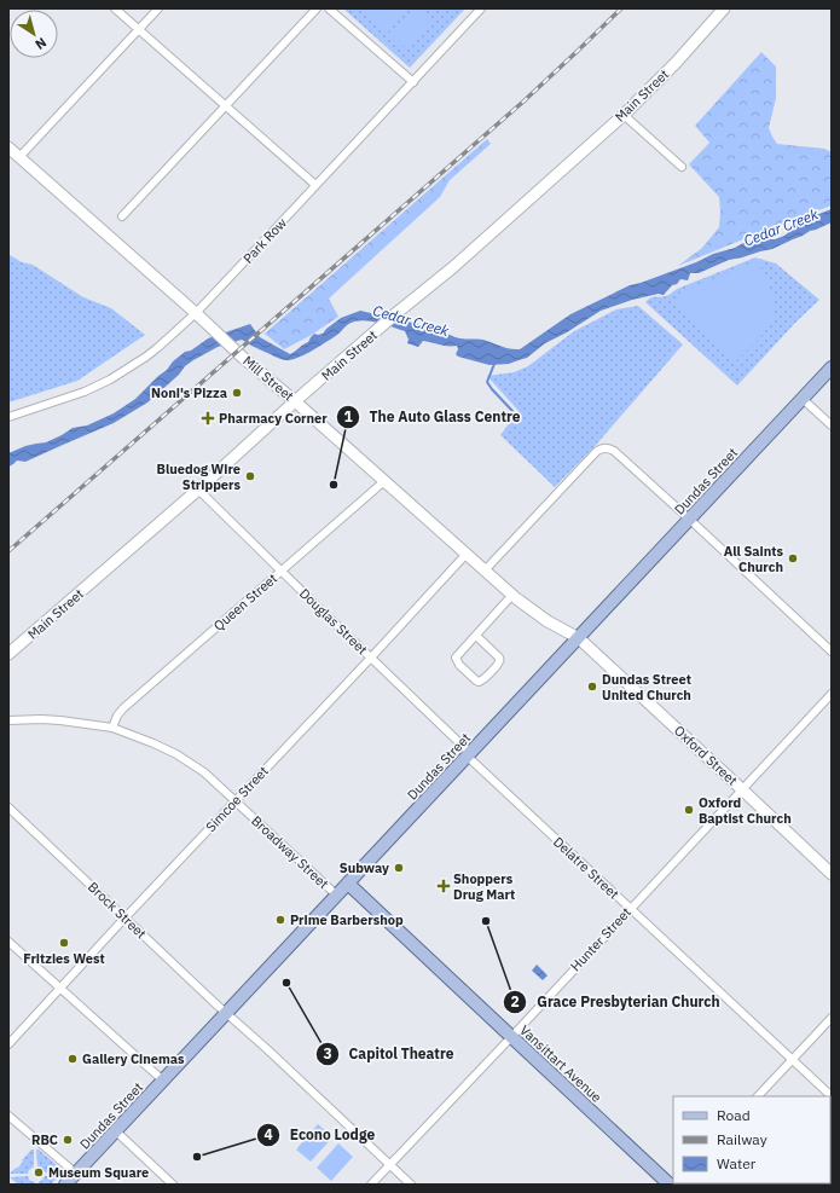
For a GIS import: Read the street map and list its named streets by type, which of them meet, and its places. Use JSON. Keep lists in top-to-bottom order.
{
  "streets": {
    "main road": [
      "Main Street",
      "Mill Street",
      "Dundas Street",
      "Oxford Street",
      "Vansittart Avenue"
    ],
    "street": [
      "Park Row",
      "Queen Street",
      "Douglas Street",
      "Simcoe Street",
      "Broadway Street",
      "Delatre Street",
      "Brock Street",
      "Hunter Street"
    ]
  },
  "crossings": [
    ["Main Street", "Mill Street"],
    ["Main Street", "Douglas Street"],
    ["Park Row", "Mill Street"],
    ["Mill Street", "Dundas Street"],
    ["Mill Street", "Queen Street"],
    ["Mill Street", "Oxford Street"],
    ["Mill Street", "Simcoe Street"],
    ["Dundas Street", "Douglas Street"],
    ["Dundas Street", "Oxford Street"],
    ["Dundas Street", "Broadway Street"],
    ["Dundas Street", "Delatre Street"],
    ["Dundas Street", "Brock Street"],
    ["Dundas Street", "Vansittart Avenue"],
    ["Queen Street", "Douglas Street"],
    ["Queen Street", "Broadway Street"],
    ["Douglas Street", "Simcoe Street"],
    ["Douglas Street", "Delatre Street"],
    ["Oxford Street", "Hunter Street"],
    ["Simcoe Street", "Broadway Street"],
    ["Simcoe Street", "Brock Street"],
    ["Delatre Street", "Hunter Street"],
    ["Brock Street", "Hunter Street"],
    ["Hunter Street", "Vansittart Avenue"]
  ],
  "water": ["Cedar Creek"],
  "places": {
    "other": [
      "Noni's Pizza",
      "Bluedog Wire Strippers",
      "The Auto Glass Centre",
      "All Saints Church",
      "Dundas Street United Church",
      "Oxford Baptist Church",
      "Subway",
      "Prime Barbershop",
      "Grace Presbyterian Church",
      "Fritzies West",
      "Capitol Theatre",
      "Gallery Cinemas",
      "RBC",
      "Econo Lodge",
      "Museum Square"
    ],
    "health": ["Pharmacy Corner", "Shoppers Drug Mart"]
  },
  "legend": ["Road", "Railway", "Water"],
  "north": "bottom right"
}
